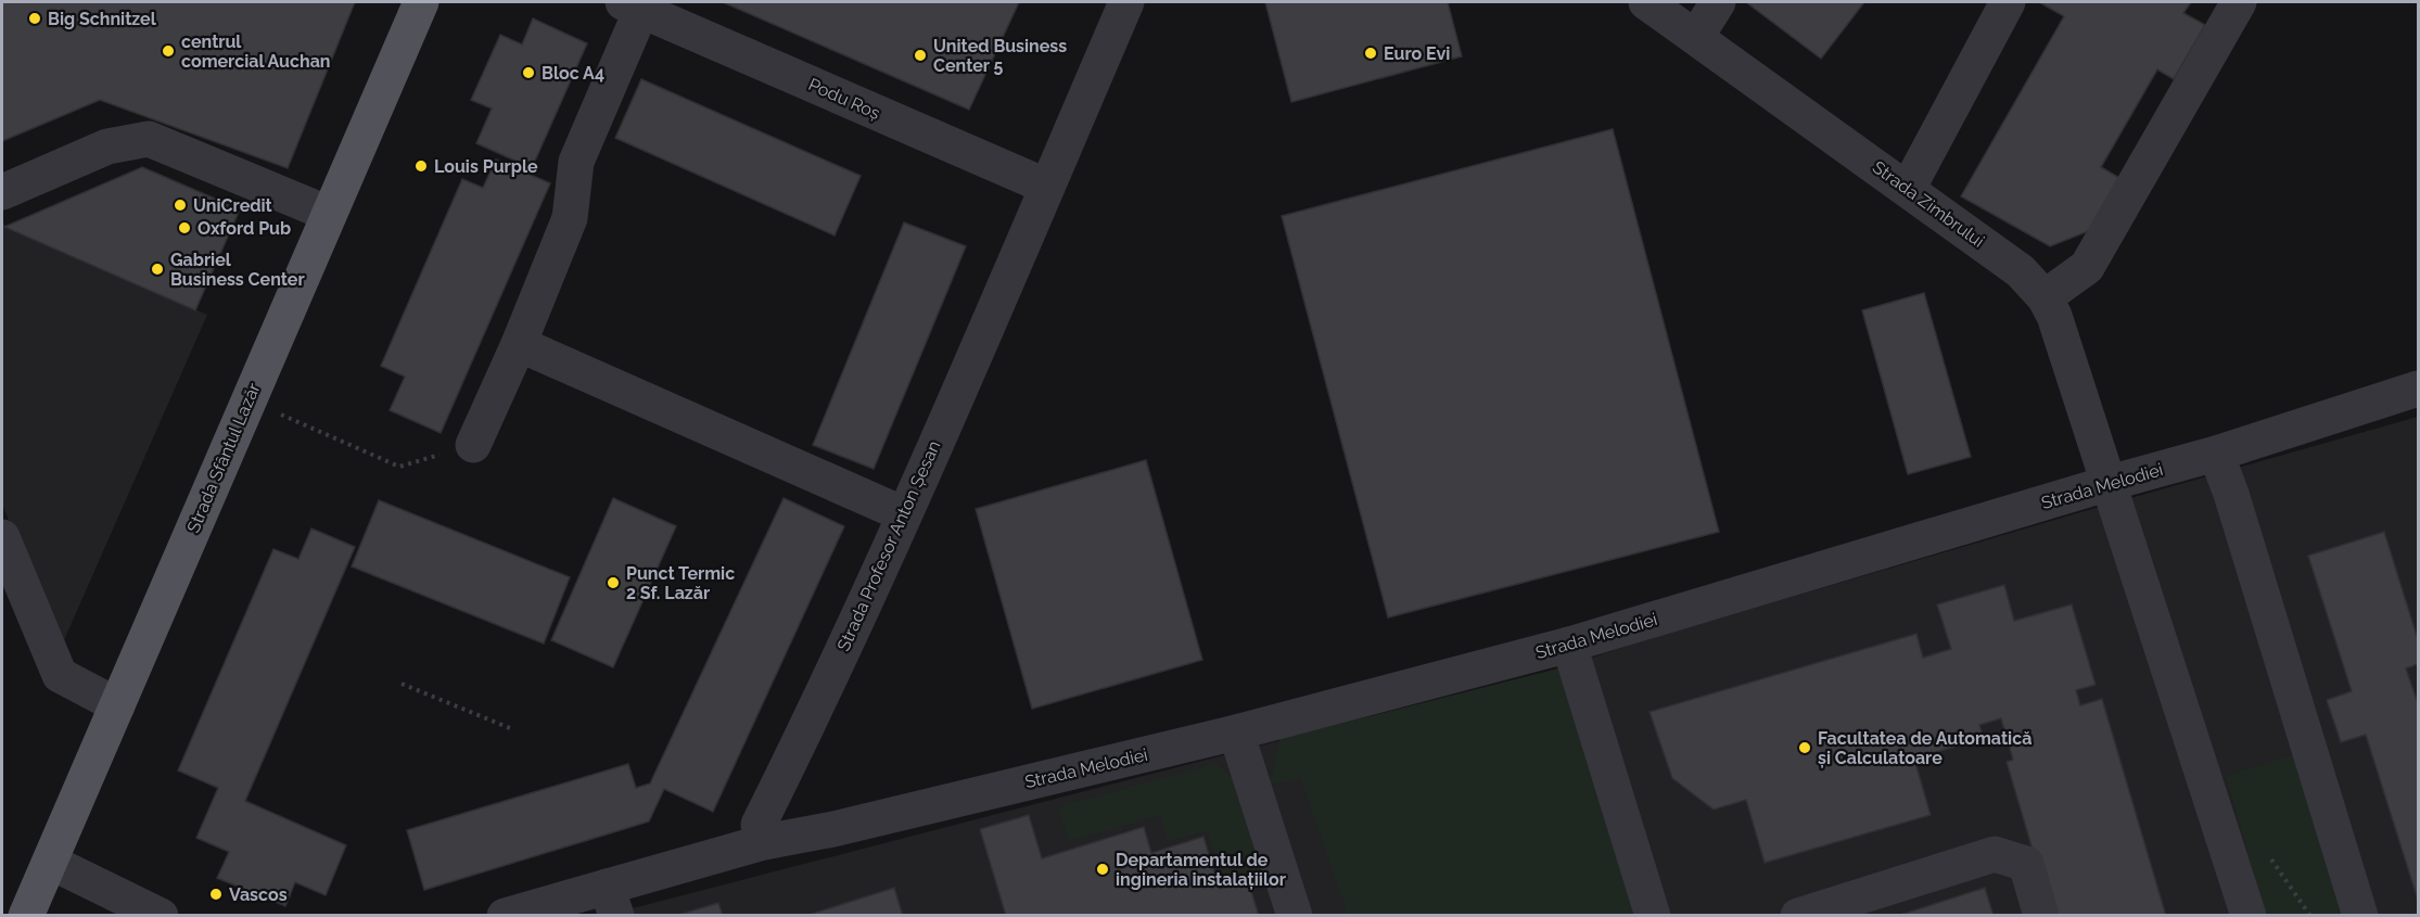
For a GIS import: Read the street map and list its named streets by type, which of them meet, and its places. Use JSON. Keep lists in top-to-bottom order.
{
  "streets": {
    "main road": ["Strada Sfântul Lazăr"],
    "street": [
      "Podu Roș",
      "Strada Zimbrului",
      "Strada Melodiei",
      "Strada Profesor Anton Șesan"
    ]
  },
  "crossings": [
    ["Podu Roș", "Strada Profesor Anton Șesan"],
    ["Strada Zimbrului", "Strada Melodiei"],
    ["Strada Melodiei", "Strada Profesor Anton Șesan"]
  ],
  "places": [
    "Big Schnitzel",
    "centrul comercial Auchan",
    "Euro Evi",
    "United Business Center 5",
    "Bloc A4",
    "Louis Purple",
    "UniCredit",
    "Oxford Pub",
    "Gabriel Business Center",
    "Punct Termic 2 Sf. Lazăr",
    "Facultatea de Automatică și Calculatoare",
    "Departamentul de ingineria instalațiilor",
    "Vascos"
  ]
}
